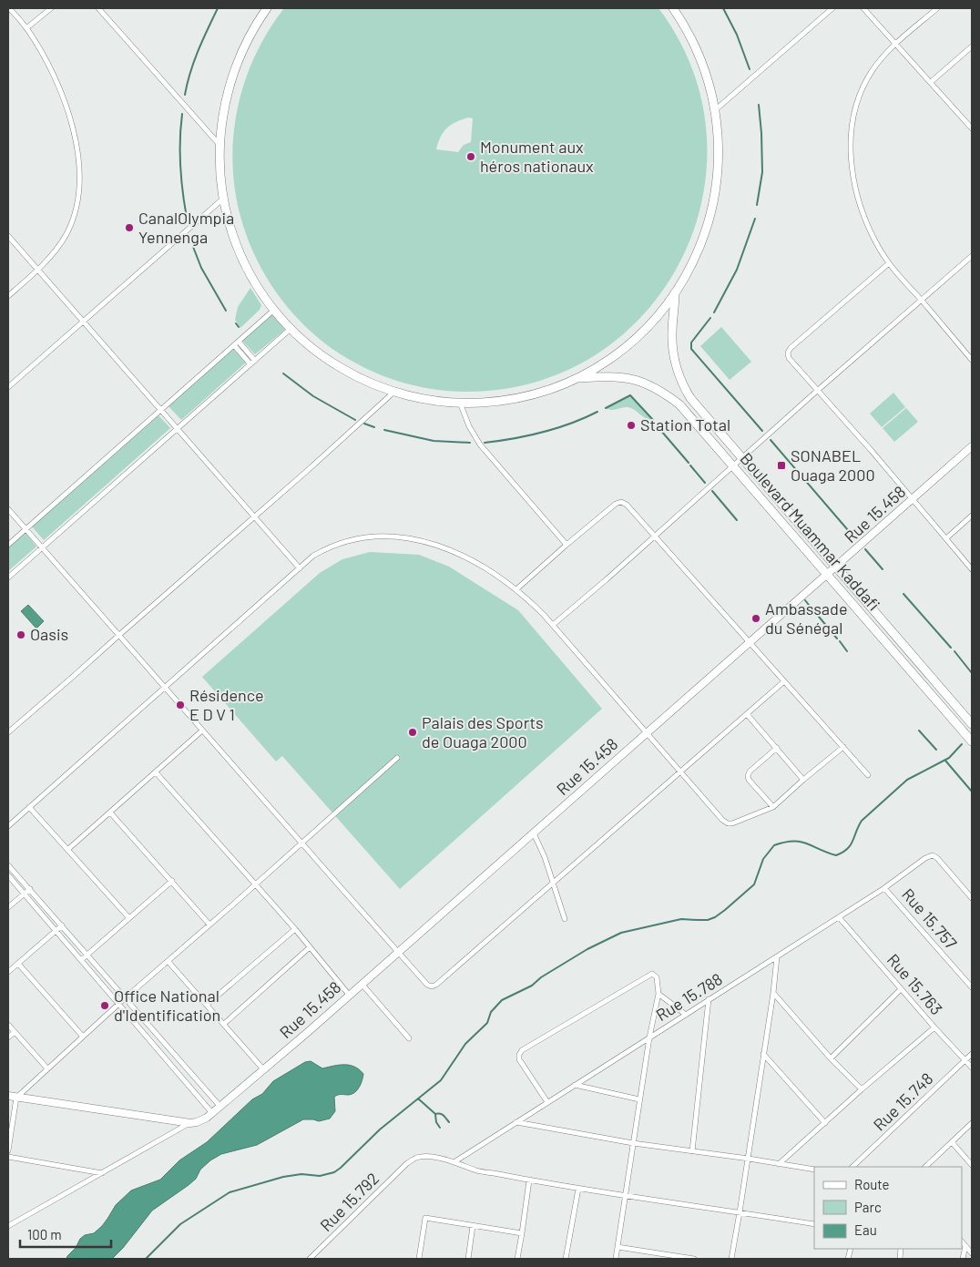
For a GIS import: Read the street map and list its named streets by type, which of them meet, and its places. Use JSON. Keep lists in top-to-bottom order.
{
  "streets": {
    "main road": ["Rue 15.458", "Boulevard Muammar Kaddafi"],
    "street": [
      "Rue 15.757",
      "Rue 15.763",
      "Rue 15.788",
      "Rue 15.748",
      "Rue 15.792"
    ]
  },
  "crossings": [
    ["Rue 15.458", "Boulevard Muammar Kaddafi"],
    ["Rue 15.757", "Rue 15.788"],
    ["Rue 15.763", "Rue 15.788"],
    ["Rue 15.763", "Rue 15.748"],
    ["Rue 15.788", "Rue 15.792"]
  ],
  "places": {
    "other": [
      "Monument aux héros nationaux",
      "CanalOlympia Yennenga",
      "Station Total",
      "Ambassade du Sénégal",
      "Oasis",
      "Résidence E D V 1",
      "Palais des Sports de Ouaga 2000",
      "Office National d'Identification"
    ],
    "transit": ["SONABEL Ouaga 2000"]
  },
  "legend": ["Route", "Parc", "Eau"],
  "scale_bar": "100 m"
}
